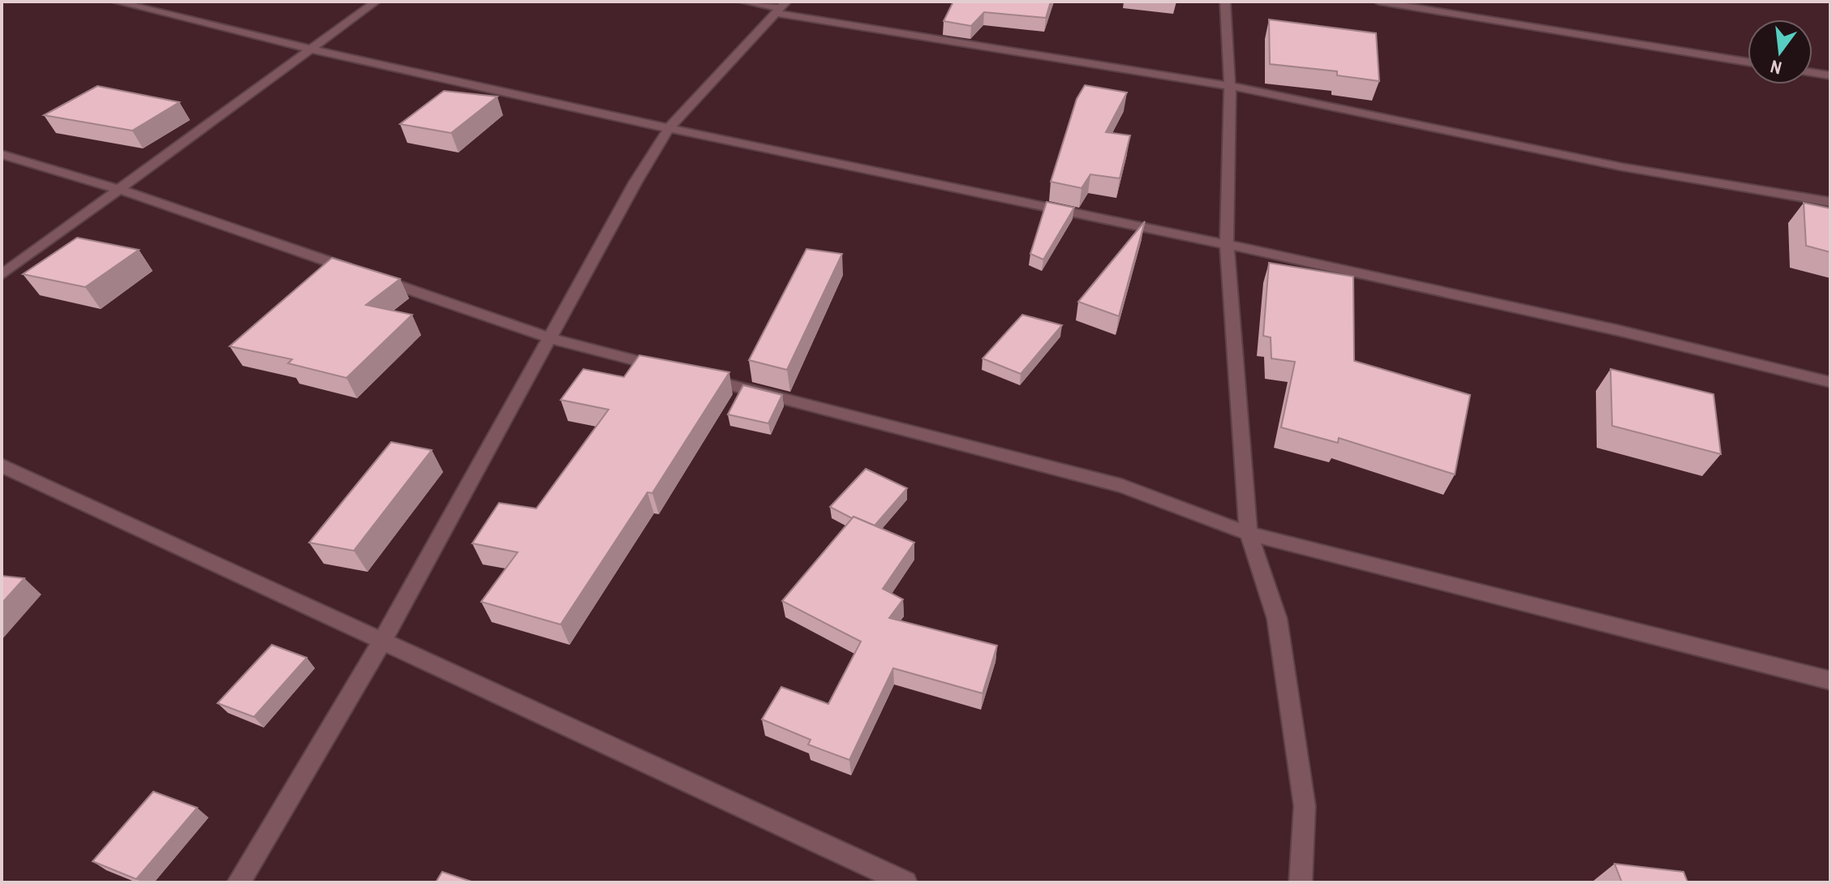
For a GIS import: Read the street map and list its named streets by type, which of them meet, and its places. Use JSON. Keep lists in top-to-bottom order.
{
  "north": "bottom"
}
